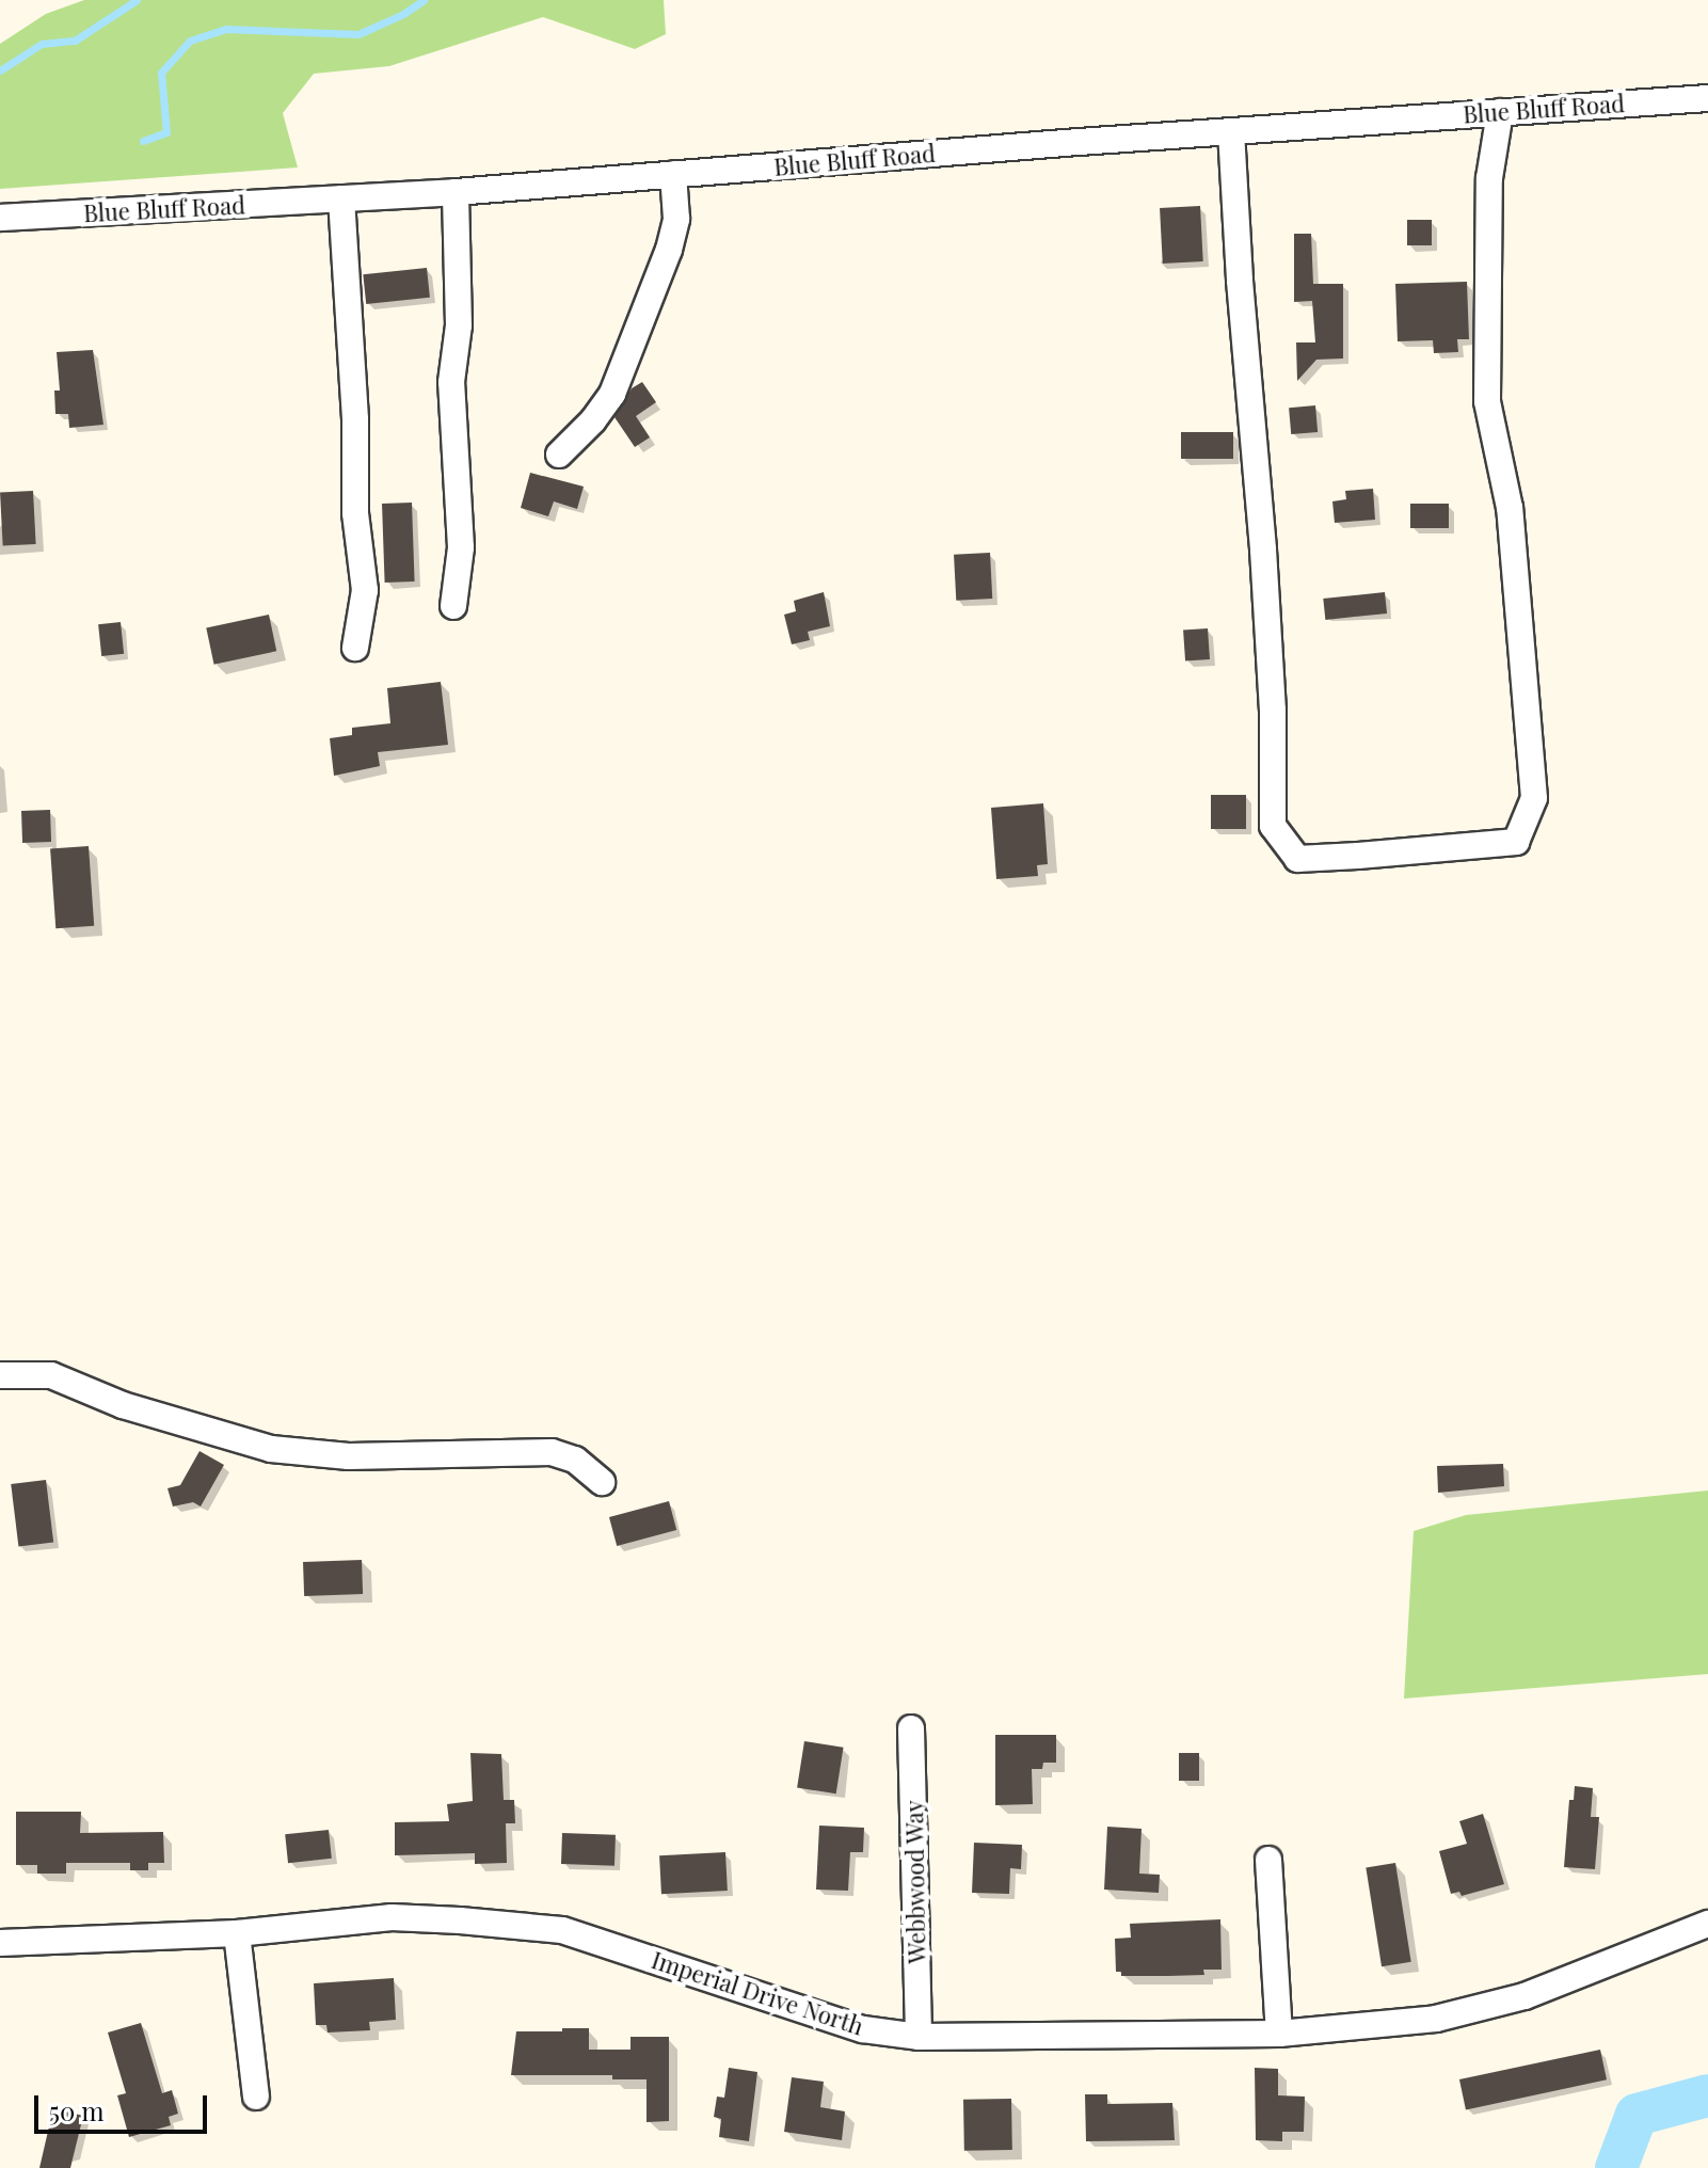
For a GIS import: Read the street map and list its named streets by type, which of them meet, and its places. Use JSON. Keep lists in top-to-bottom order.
{
  "streets": {
    "street": ["Blue Bluff Road", "Webbwood Way", "Imperial Drive North"]
  },
  "crossings": [
    ["Webbwood Way", "Imperial Drive North"]
  ],
  "scale_bar": "50 m"
}
